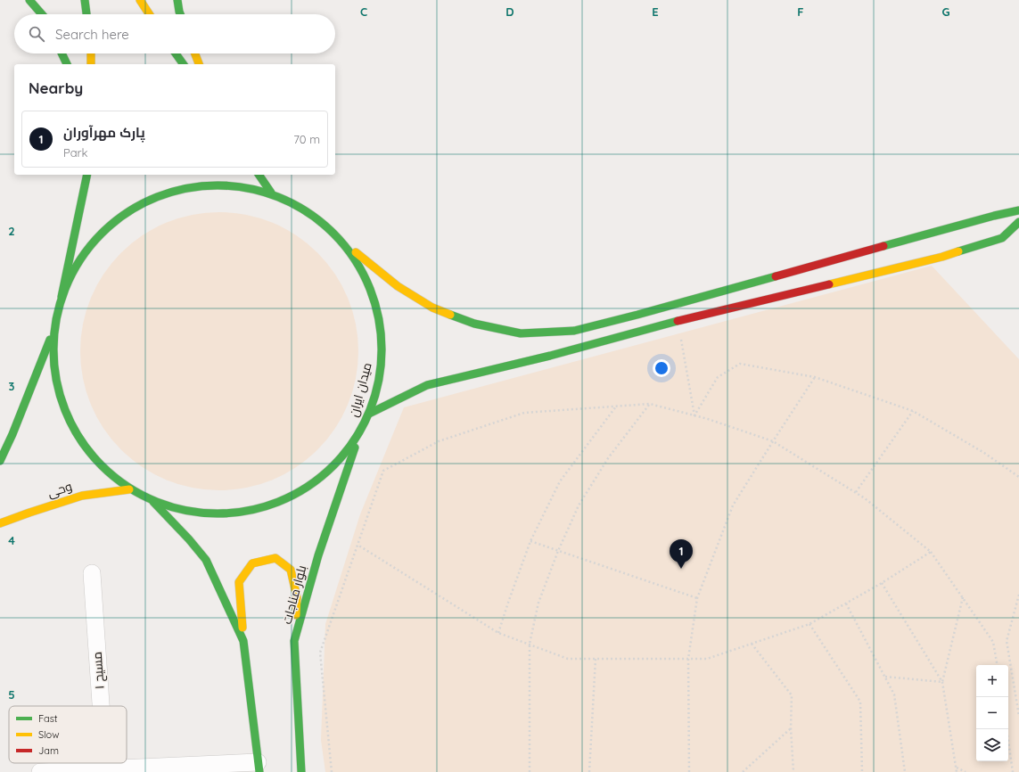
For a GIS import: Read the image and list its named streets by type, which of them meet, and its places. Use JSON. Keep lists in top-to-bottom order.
{
  "streets": {
    "main road": ["میدان ایران", "وحی", "بلوار مناجات"],
    "street": ["مسیح ۱"]
  },
  "crossings": [
    ["میدان ایران", "وحی"],
    ["میدان ایران", "بلوار مناجات"]
  ],
  "legend": ["Fast", "Slow", "Jam"],
  "page": {
    "search": "Search here",
    "heading": "Nearby",
    "list": [
      {
        "mark": "1",
        "name": "پارک مهرآوران",
        "note": "Park",
        "value": "70 m"
      }
    ],
    "pins": "1",
    "map_buttons": ["+", "−"]
  },
  "grid": {
    "columns": [
      "C",
      "D",
      "E",
      "F",
      "G"
    ],
    "rows": [
      "2",
      "3",
      "4",
      "5"
    ]
  }
}
